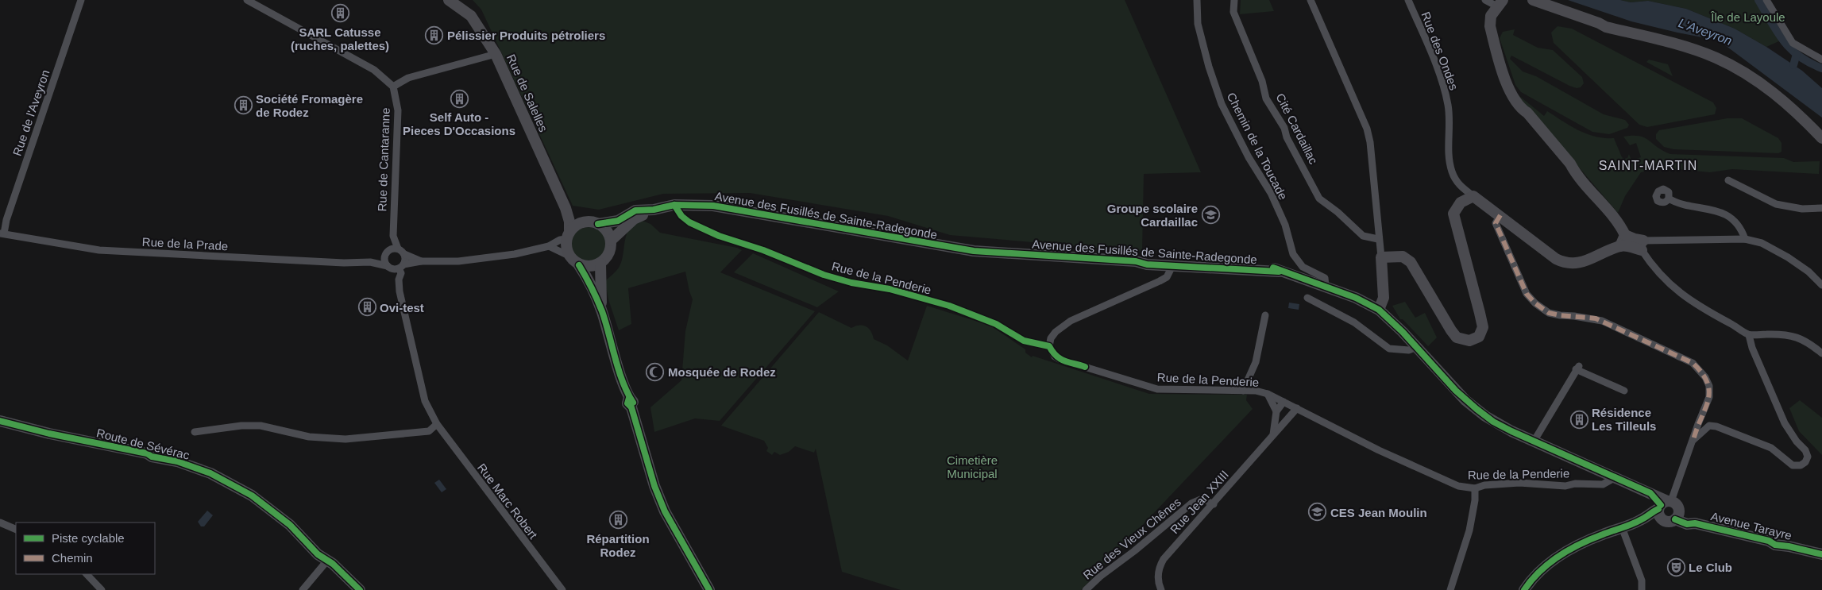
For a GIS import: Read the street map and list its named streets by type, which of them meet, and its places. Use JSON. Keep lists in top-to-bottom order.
{
  "streets": {
    "street": [
      "Rue des Ondes",
      "Rue de Salelles",
      "Rue de l'Aveyron",
      "Cité Cardaillac",
      "Chemin de la Toucade",
      "Rue de Cantaranne",
      "Avenue des Fusillés de Sainte-Radegonde",
      "Rue de la Prade",
      "Rue de la Penderie",
      "Route de Sévérac",
      "Rue Marc Robert",
      "Rue Jean XXIII",
      "Avenue Tarayre",
      "Rue des Vieux Chênes"
    ]
  },
  "crossings": [
    ["Rue de Salelles", "Avenue des Fusillés de Sainte-Radegonde"],
    ["Rue de l'Aveyron", "Rue de la Prade"],
    ["Chemin de la Toucade", "Avenue des Fusillés de Sainte-Radegonde"],
    ["Rue de Cantaranne", "Rue de la Prade"],
    ["Avenue des Fusillés de Sainte-Radegonde", "Rue de la Penderie"],
    ["Avenue des Fusillés de Sainte-Radegonde", "Avenue Tarayre"],
    ["Rue de la Penderie", "Rue Jean XXIII"],
    ["Rue Jean XXIII", "Rue des Vieux Chênes"]
  ],
  "districts": ["SAINT-MARTIN"],
  "water": ["L'Aveyron"],
  "parks": ["Île de Layoule", "Cimetière Municipal"],
  "places": {
    "building": [
      "SARL Catusse (ruches, palettes)",
      "Pélissier Produits pétroliers",
      "Self Auto - Pieces D'Occasions",
      "Société Fromagère de Rodez",
      "Ovi-test",
      "Résidence Les Tilleuls",
      "Répartition Rodez"
    ],
    "school or university": ["Groupe scolaire Cardaillac", "CES Jean Moulin"],
    "mosque": ["Mosquée de Rodez"],
    "theatre": ["Le Club"]
  },
  "legend": ["Piste cyclable", "Chemin"]
}
